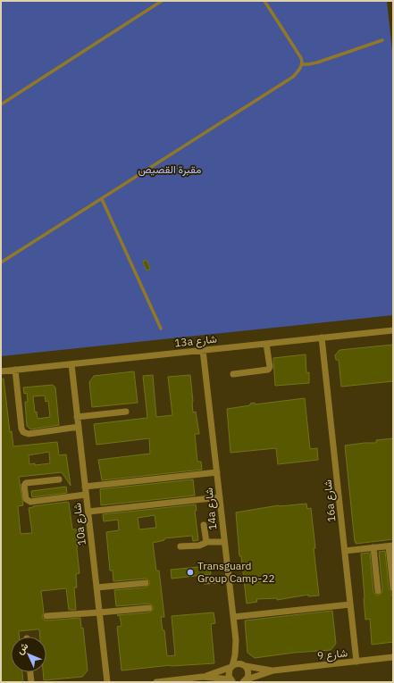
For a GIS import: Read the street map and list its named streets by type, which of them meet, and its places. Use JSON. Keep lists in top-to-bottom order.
{
  "streets": {
    "street": [
      "13a شارع",
      "16a شارع",
      "14a شارع",
      "10a شارع",
      "شارع 9"
    ]
  },
  "crossings": [
    ["13a شارع", "16a شارع"],
    ["13a شارع", "14a شارع"],
    ["13a شارع", "10a شارع"],
    ["16a شارع", "شارع 9"],
    ["14a شارع", "شارع 9"]
  ],
  "parks": ["مقبرة القصيص"],
  "places": ["Transguard Group Camp-22"],
  "north": "top left"
}
